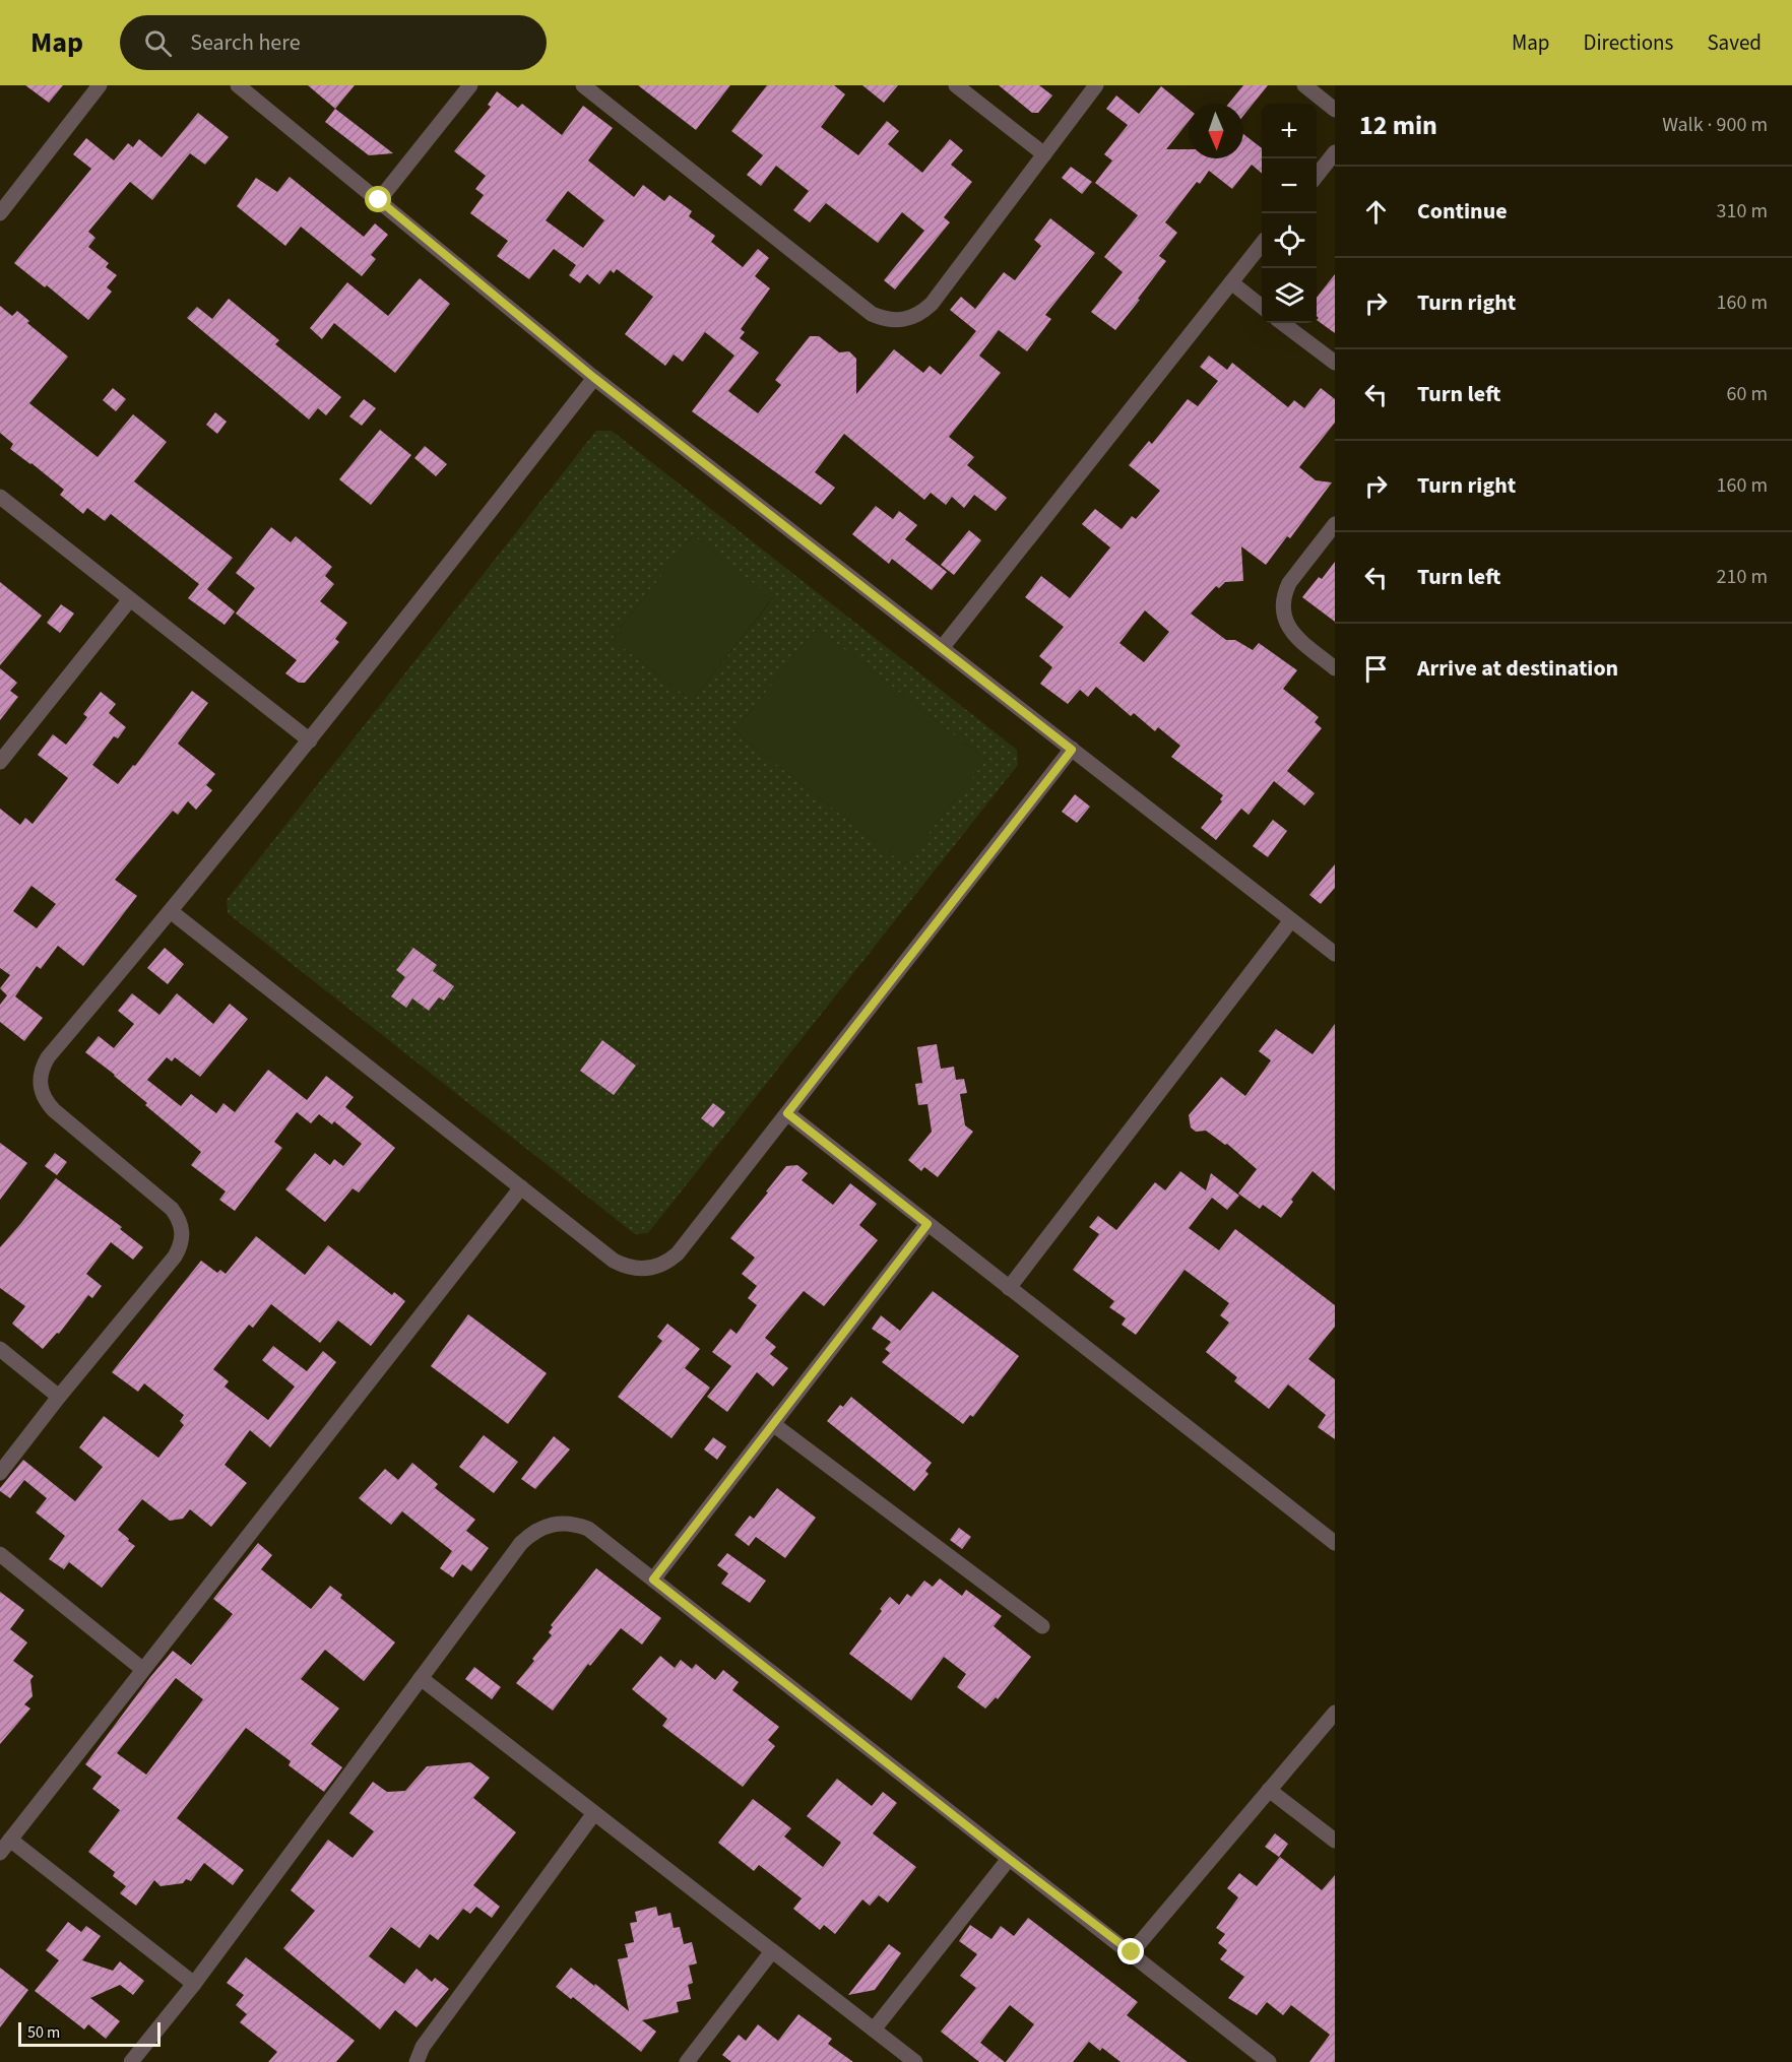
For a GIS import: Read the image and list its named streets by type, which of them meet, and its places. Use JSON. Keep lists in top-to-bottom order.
{
  "scale_bar": "50 m",
  "north": "bottom",
  "page": {
    "header": "Map",
    "search": "Search here",
    "nav": ["Map", "Directions", "Saved"],
    "heading": ["12 min", "Walk · 900 m"],
    "map_buttons": ["+", "−"],
    "list": [
      ["Continue", "310 m"],
      ["Turn right", "160 m"],
      ["Turn left", "60 m"],
      ["Turn right", "160 m"],
      ["Turn left", "210 m"],
      "Arrive at destination"
    ],
    "scale": "50 m"
  }
}
